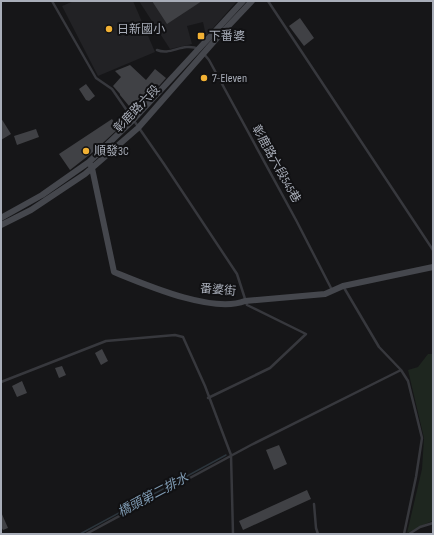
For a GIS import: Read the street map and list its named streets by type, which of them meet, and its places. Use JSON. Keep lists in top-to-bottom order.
{
  "streets": {
    "main road": ["彰鹿路六段", "番婆街"],
    "lane": ["彰鹿路六段545巷"]
  },
  "crossings": [
    ["彰鹿路六段", "彰鹿路六段545巷"],
    ["彰鹿路六段", "番婆街"],
    ["彰鹿路六段545巷", "番婆街"]
  ],
  "water": ["橋頭第二排水"],
  "places": {
    "other": ["日新國小", "7-Eleven", "順發3C"],
    "transit": ["下番婆"]
  }
}
